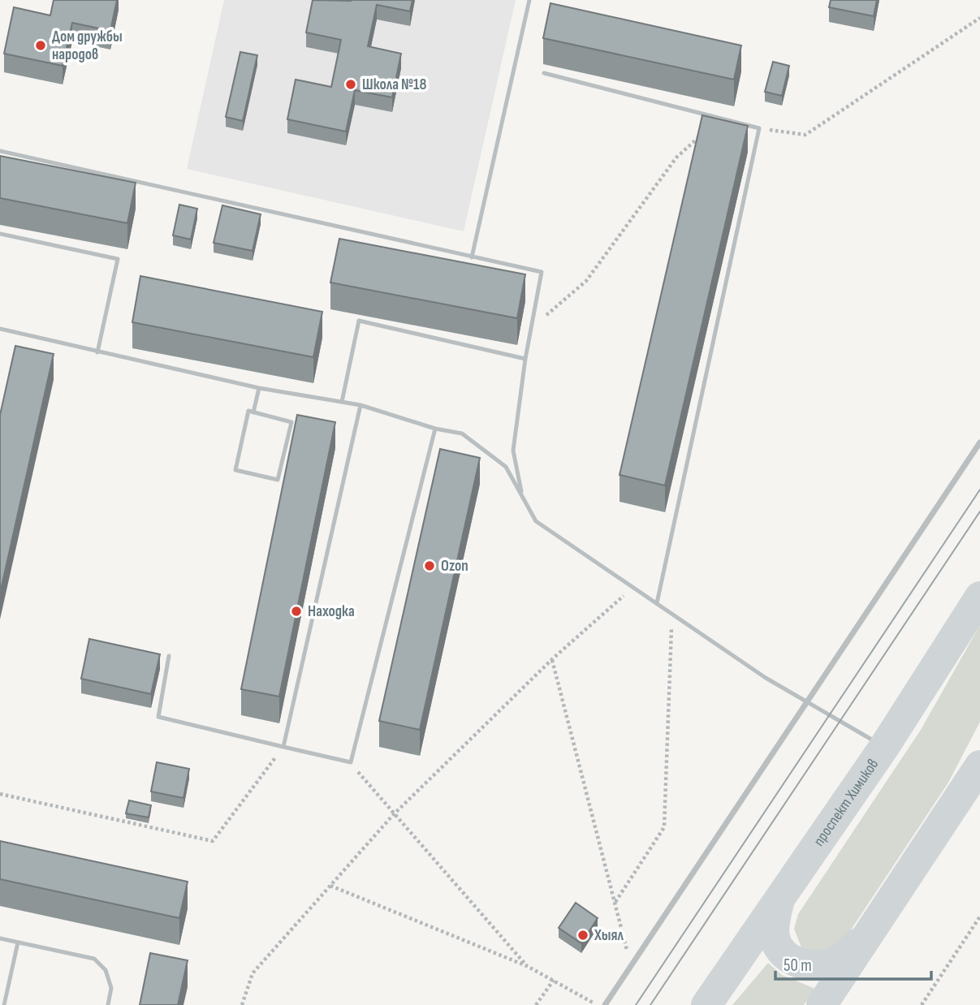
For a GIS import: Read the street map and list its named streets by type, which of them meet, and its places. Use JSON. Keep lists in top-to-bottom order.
{
  "streets": {
    "main road": ["проспект Химиков"]
  },
  "places": [
    "Дом дружбы народов",
    "Школа №18",
    "Ozon",
    "Находка",
    "Хыял"
  ],
  "scale_bar": "50 m"
}
